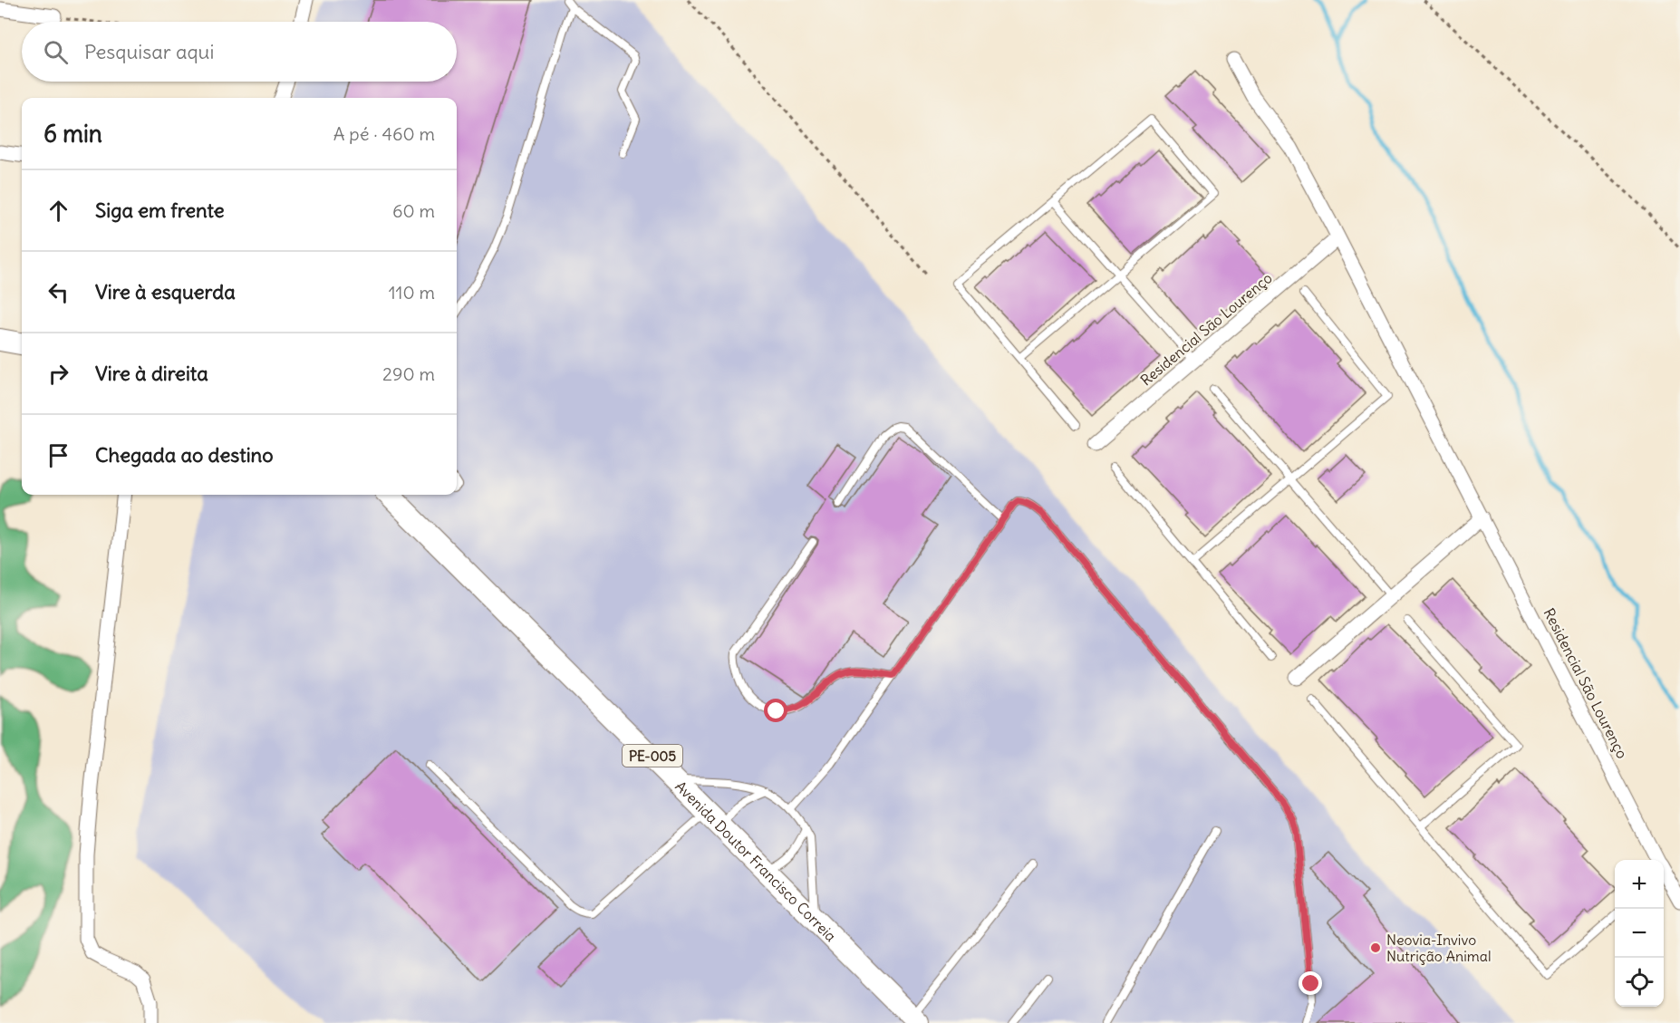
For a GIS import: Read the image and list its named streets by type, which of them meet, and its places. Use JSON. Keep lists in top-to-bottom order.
{
  "streets": {
    "main road": ["PE-005", "Avenida Doutor Francisco Correia"],
    "street": ["Residencial São Lourenço"]
  },
  "places": ["Neovia-Invivo Nutrição Animal"],
  "page": {
    "search": "Pesquisar aqui",
    "heading": ["6 min", "A pé · 460 m"],
    "list": [
      ["Siga em frente", "60 m"],
      ["Vire à esquerda", "110 m"],
      ["Vire à direita", "290 m"],
      "Chegada ao destino"
    ],
    "map_buttons": ["+", "−"]
  }
}
